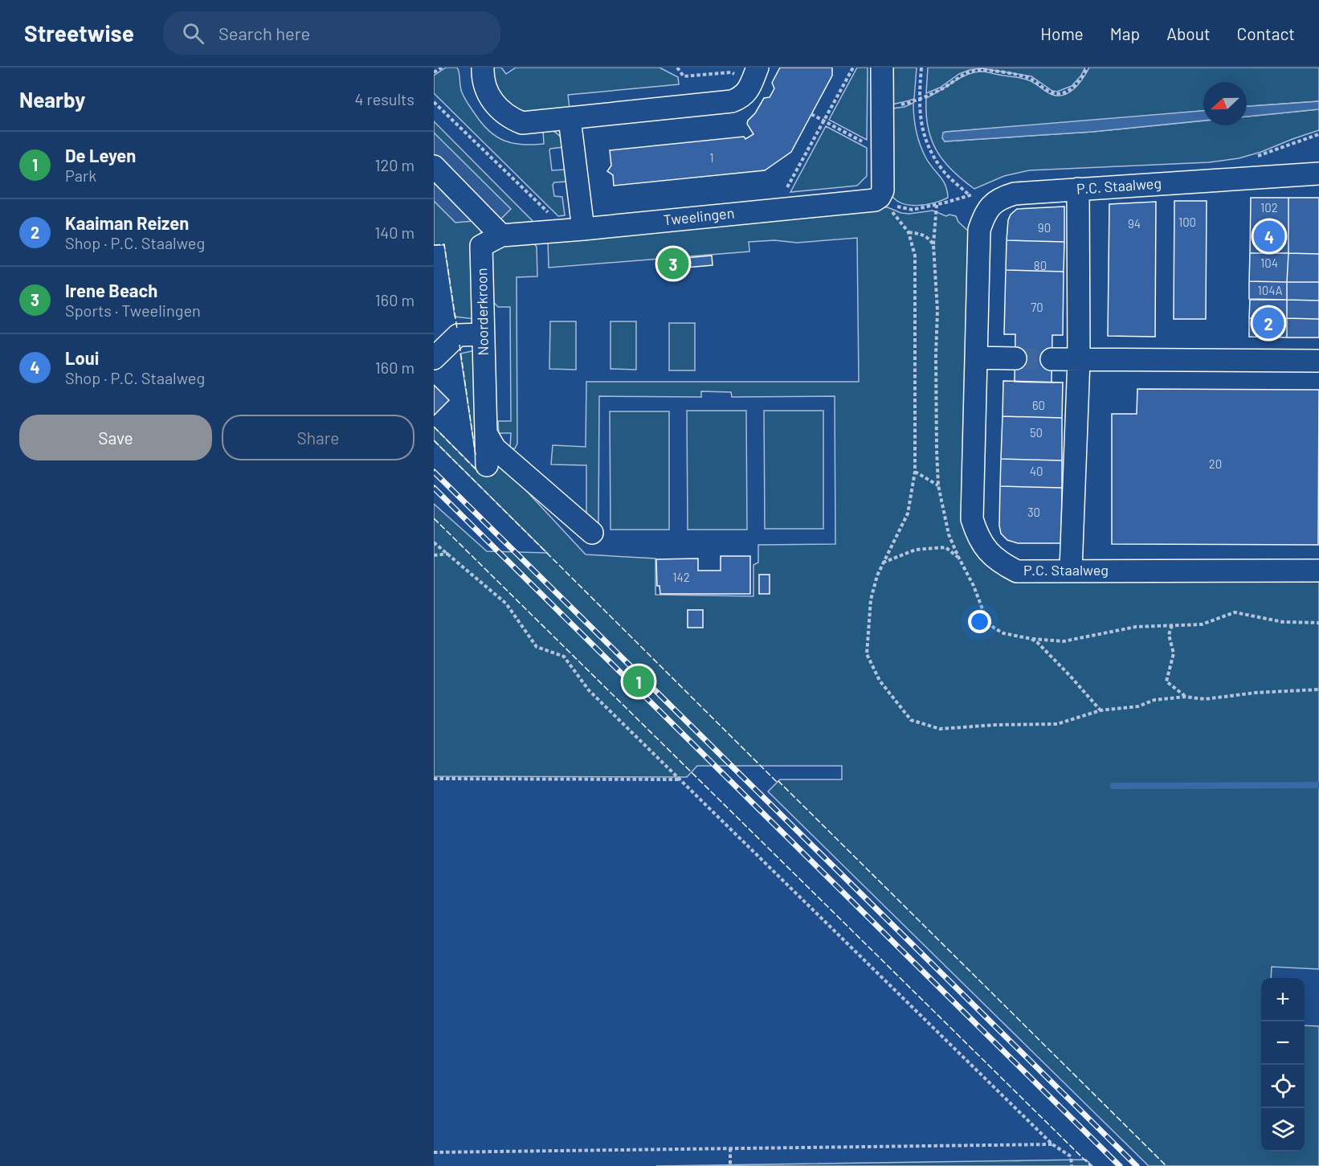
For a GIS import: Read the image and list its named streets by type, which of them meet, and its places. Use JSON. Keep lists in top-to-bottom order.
{
  "streets": {
    "street": ["P.C. Staalweg", "Tweelingen", "Noorderkroon"]
  },
  "crossings": [
    ["Tweelingen", "Noorderkroon"]
  ],
  "house_numbers": [
    "1",
    "102",
    "100",
    "94",
    "90",
    "104",
    "80",
    "104A",
    "70",
    "60",
    "50",
    "20",
    "40",
    "30",
    "142"
  ],
  "north": "left",
  "page": {
    "header": "Streetwise",
    "search": "Search here",
    "nav": [
      "Home",
      "Map",
      "About",
      "Contact"
    ],
    "heading": ["Nearby", "4 results"],
    "list": [
      {
        "mark": "1",
        "name": "De Leyen",
        "note": "Park",
        "value": "120 m"
      },
      {
        "mark": "2",
        "name": "Kaaiman Reizen",
        "note": "Shop · P.C. Staalweg",
        "value": "140 m"
      },
      {
        "mark": "3",
        "name": "Irene Beach",
        "note": "Sports · Tweelingen",
        "value": "160 m"
      },
      {
        "mark": "4",
        "name": "Loui",
        "note": "Shop · P.C. Staalweg",
        "value": "160 m"
      }
    ],
    "pins": [
      "4",
      "3",
      "2",
      "1"
    ],
    "buttons": ["Save", "Share"],
    "map_buttons": ["+", "−"]
  }
}
